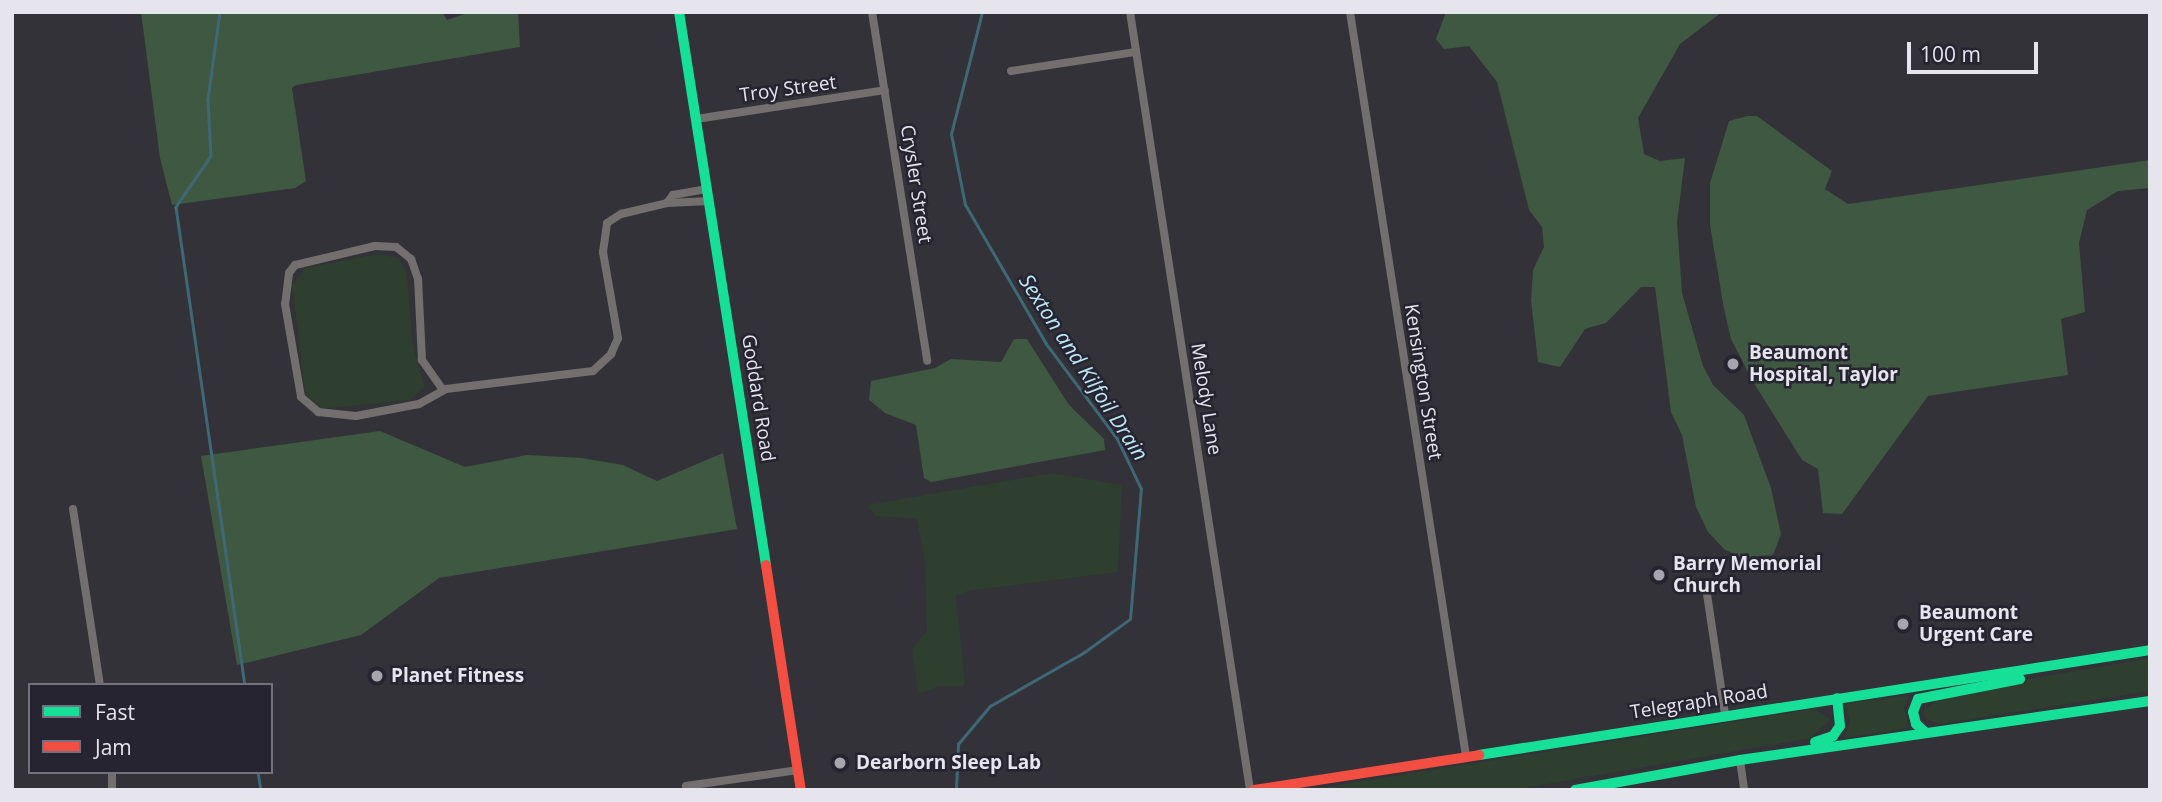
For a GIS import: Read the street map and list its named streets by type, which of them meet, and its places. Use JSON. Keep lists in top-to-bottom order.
{
  "streets": {
    "main road": ["Goddard Road", "Telegraph Road"],
    "street": [
      "Troy Street",
      "Crysler Street",
      "Kensington Street",
      "Melody Lane"
    ]
  },
  "crossings": [
    ["Troy Street", "Crysler Street"],
    ["Troy Street", "Goddard Road"],
    ["Kensington Street", "Telegraph Road"],
    ["Melody Lane", "Telegraph Road"]
  ],
  "water": ["Sexton and Kilfoil Drain"],
  "places": [
    "Beaumont Hospital, Taylor",
    "Barry Memorial Church",
    "Beaumont Urgent Care",
    "Planet Fitness",
    "Dearborn Sleep Lab"
  ],
  "legend": ["Fast", "Jam"],
  "scale_bar": "100 m"
}
